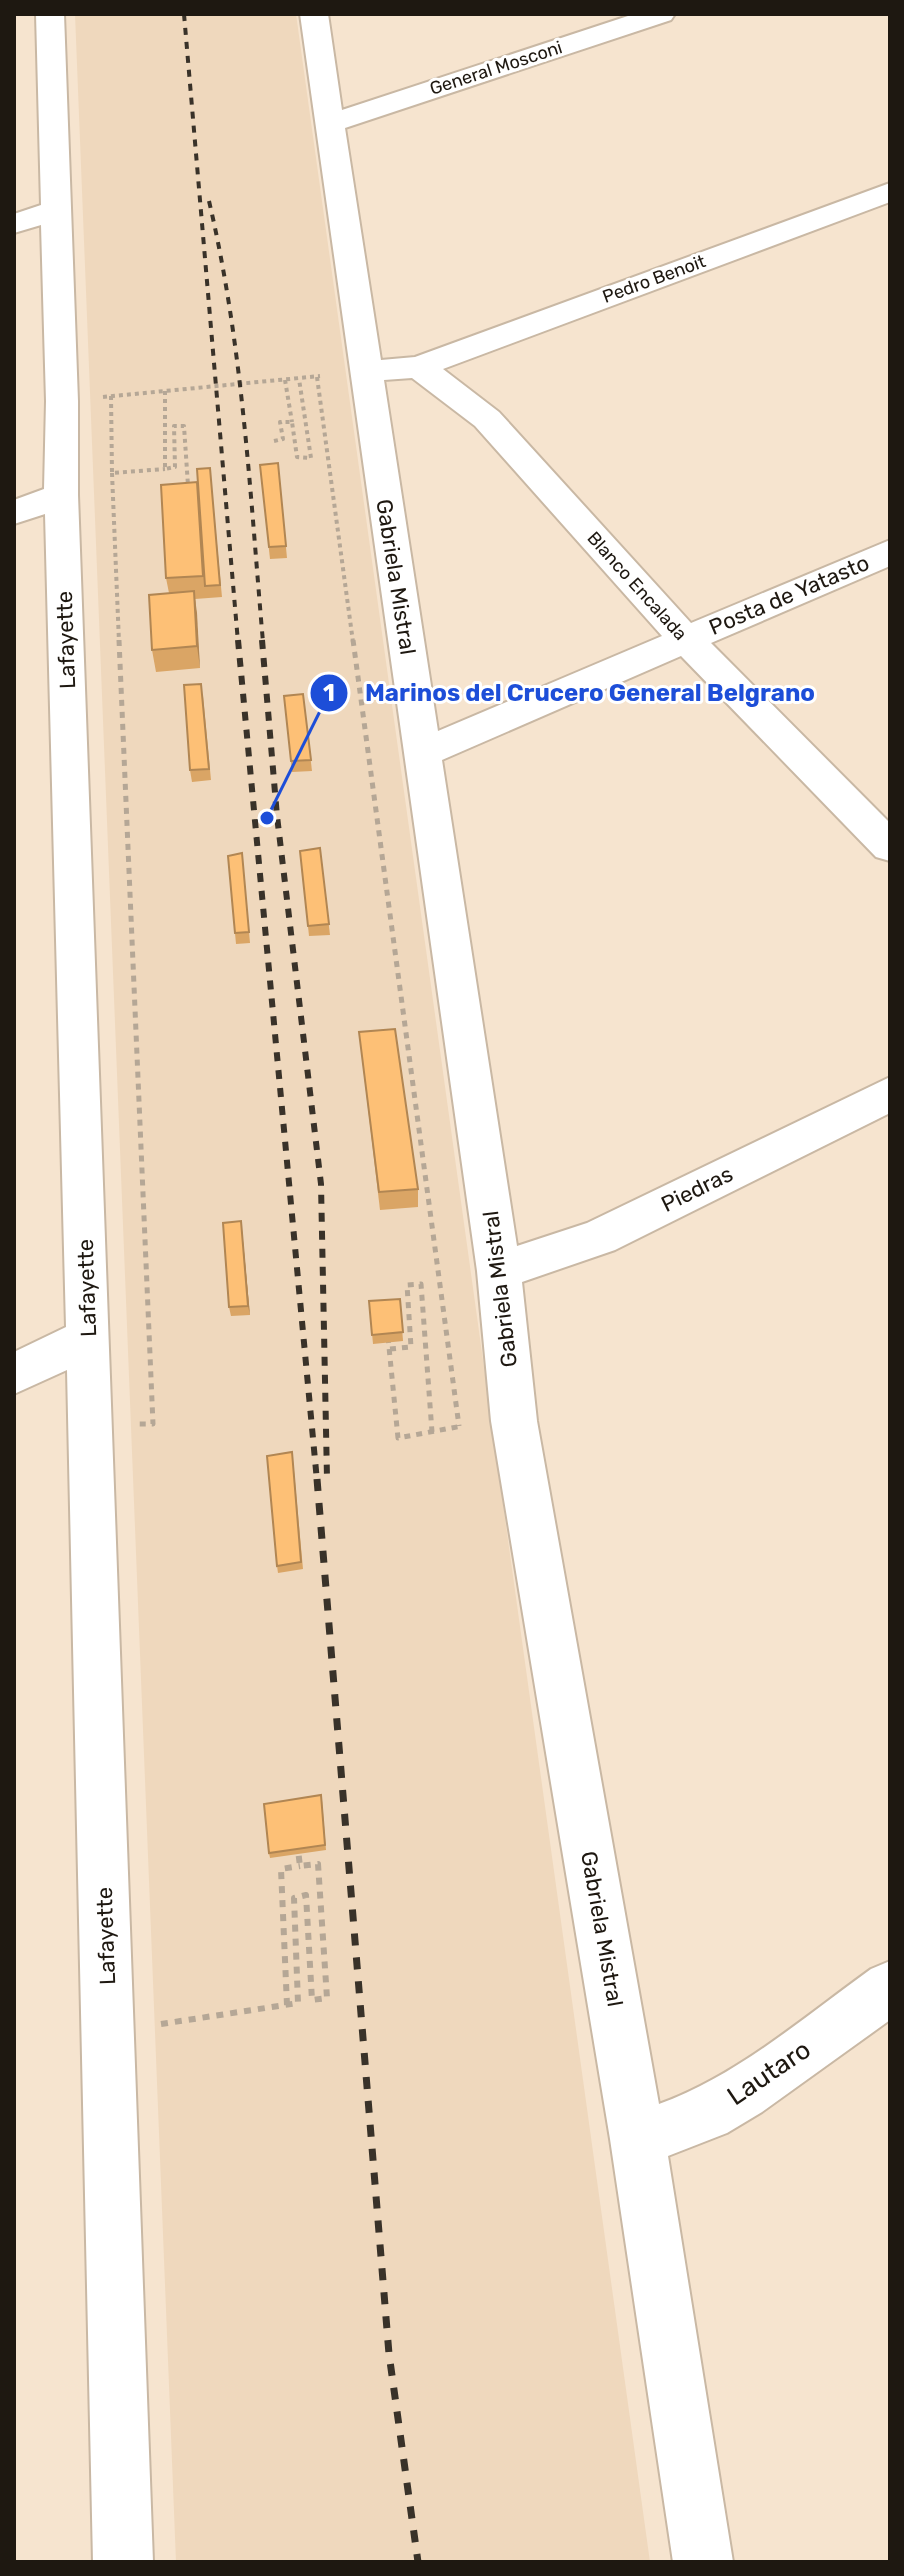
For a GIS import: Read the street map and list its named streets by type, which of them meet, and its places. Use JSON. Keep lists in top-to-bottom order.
{
  "streets": {
    "street": [
      "General Mosconi",
      "Pedro Benoit",
      "Gabriela Mistral",
      "Blanco Encalada",
      "Posta de Yatasto",
      "Lafayette",
      "Piedras",
      "Lautaro"
    ]
  },
  "crossings": [
    ["General Mosconi", "Gabriela Mistral"],
    ["Pedro Benoit", "Blanco Encalada"],
    ["Gabriela Mistral", "Posta de Yatasto"],
    ["Gabriela Mistral", "Piedras"],
    ["Gabriela Mistral", "Lautaro"],
    ["Blanco Encalada", "Posta de Yatasto"]
  ],
  "places": ["Marinos del Crucero General Belgrano"]
}
